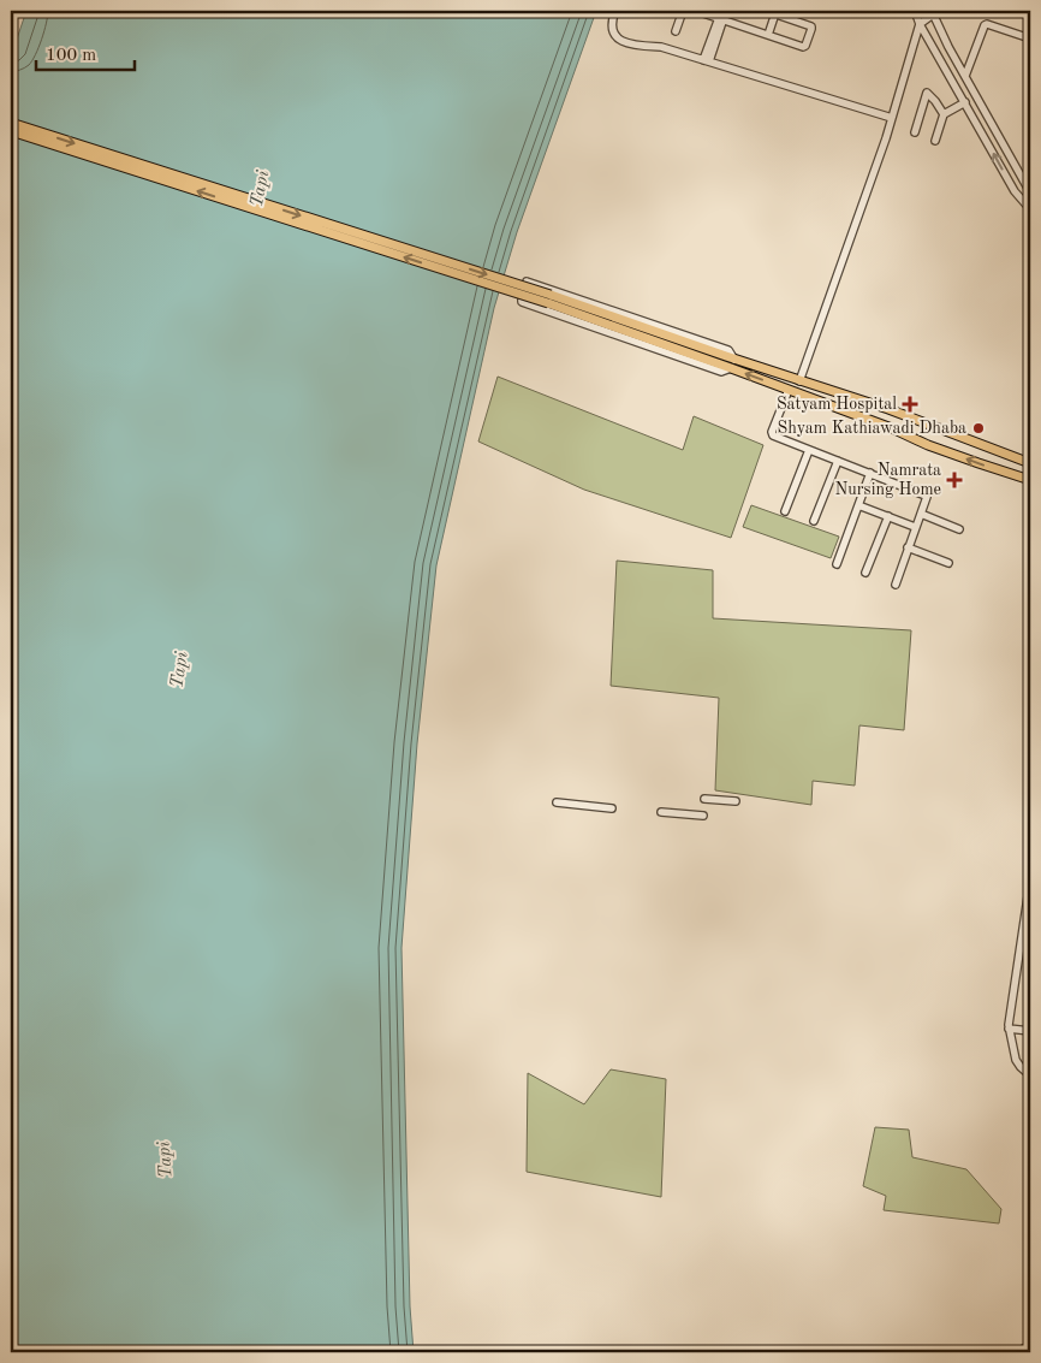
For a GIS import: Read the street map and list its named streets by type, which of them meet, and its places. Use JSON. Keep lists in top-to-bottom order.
{
  "water": ["Tapi"],
  "places": {
    "health": ["Satyam Hospital", "Namrata Nursing Home"],
    "other": ["Shyam Kathiawadi Dhaba"]
  },
  "scale_bar": "100 m"
}
